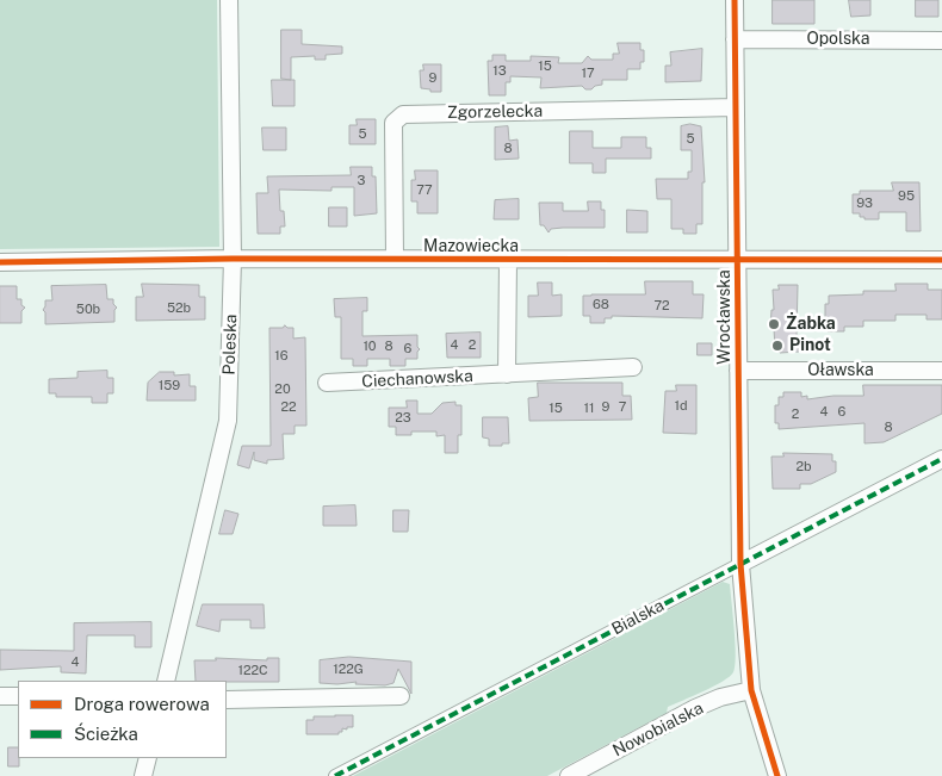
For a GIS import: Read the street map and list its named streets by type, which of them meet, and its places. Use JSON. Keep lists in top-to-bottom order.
{
  "streets": {
    "street": [
      "Opolska",
      "Zgorzelecka",
      "Mazowiecka",
      "Wrocławska",
      "Poleska",
      "Oławska",
      "Ciechanowska",
      "Bialska",
      "Nowobialska"
    ]
  },
  "crossings": [
    ["Opolska", "Wrocławska"],
    ["Zgorzelecka", "Mazowiecka"],
    ["Zgorzelecka", "Wrocławska"],
    ["Mazowiecka", "Wrocławska"],
    ["Mazowiecka", "Poleska"],
    ["Wrocławska", "Oławska"],
    ["Wrocławska", "Bialska"],
    ["Wrocławska", "Nowobialska"]
  ],
  "places": ["Żabka", "Pinot"],
  "house_numbers": [
    "15",
    "13",
    "17",
    "9",
    "5",
    "5",
    "8",
    "3",
    "77",
    "95",
    "93",
    "68",
    "72",
    "52b",
    "50b",
    "4",
    "2",
    "10",
    "8",
    "6",
    "16",
    "159",
    "20",
    "1d",
    "22",
    "9",
    "7",
    "15",
    "11",
    "4",
    "6",
    "2",
    "23",
    "8",
    "2b",
    "4",
    "122G",
    "122C"
  ],
  "legend": ["Droga rowerowa", "Ścieżka"]
}
